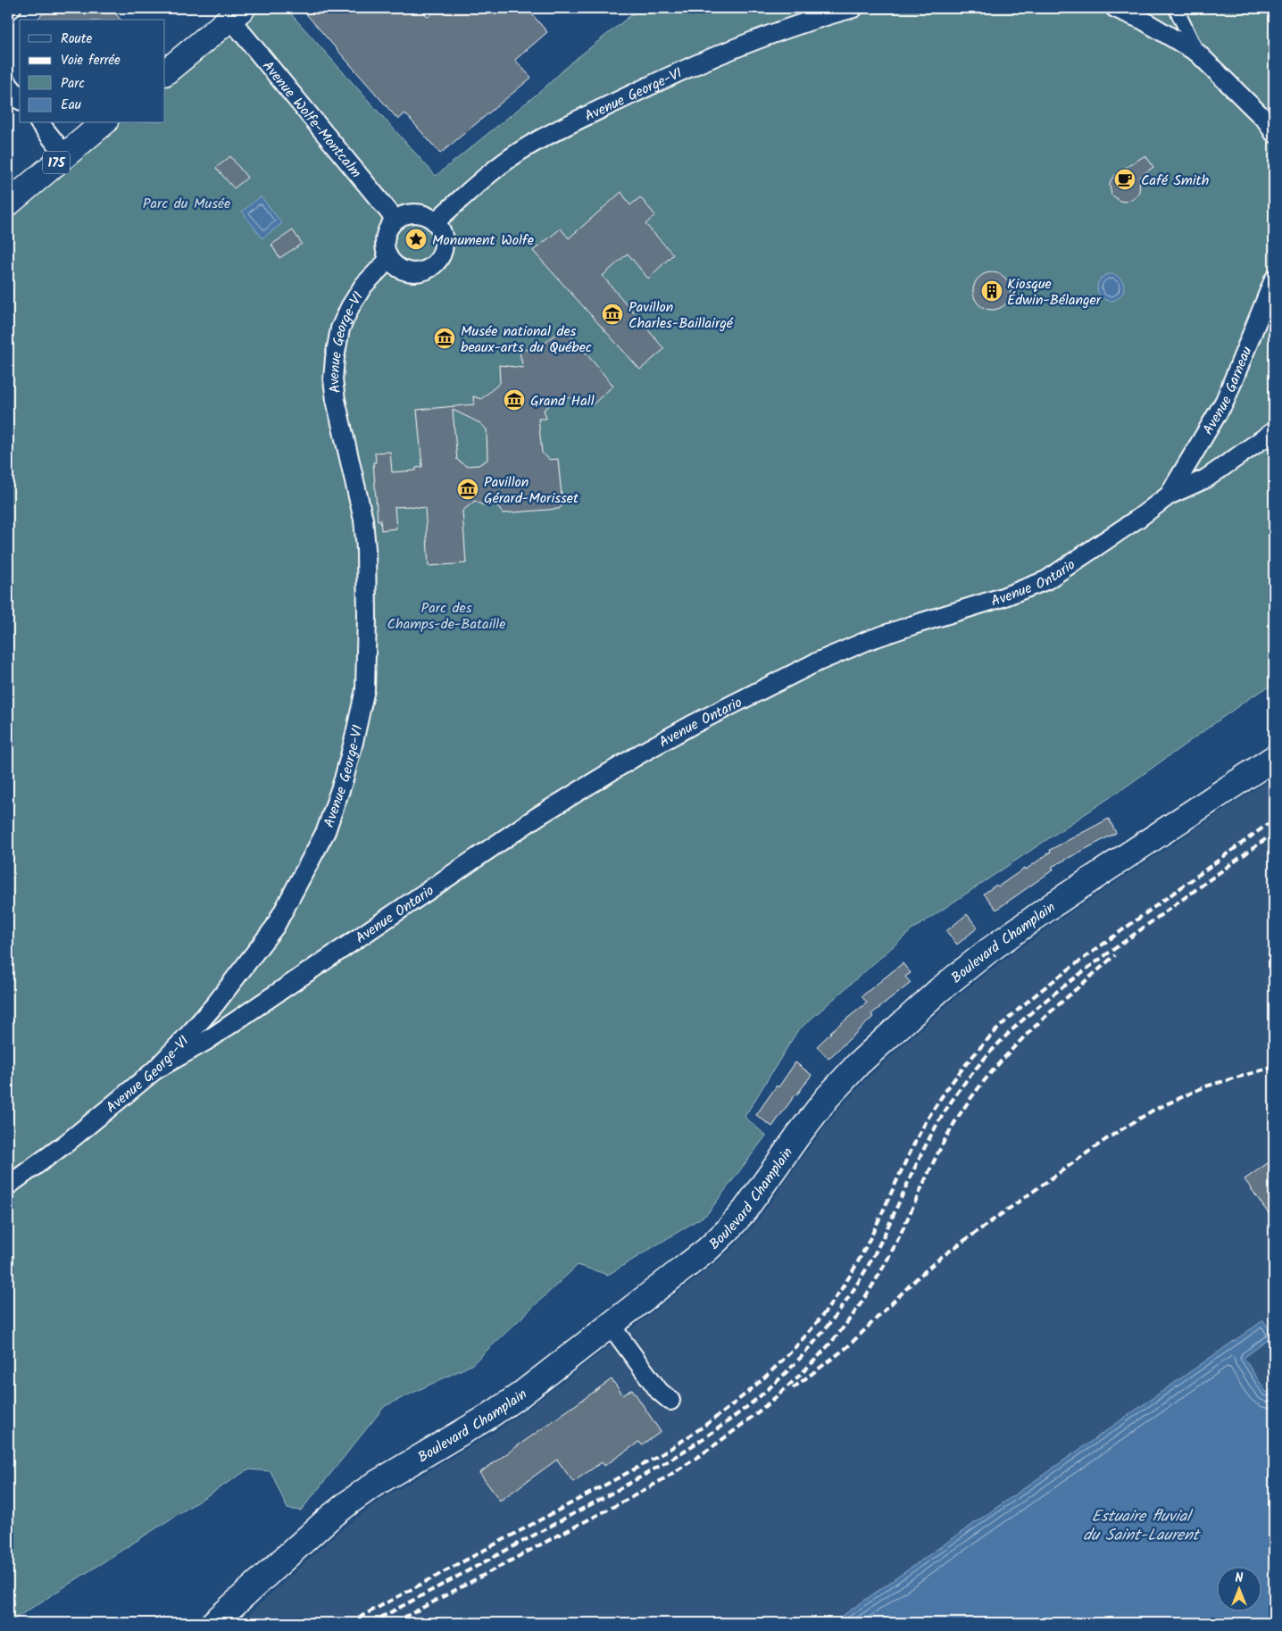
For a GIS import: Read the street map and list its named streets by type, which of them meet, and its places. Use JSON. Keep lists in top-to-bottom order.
{
  "streets": {
    "main road": ["175", "Boulevard Champlain"],
    "street": [
      "Avenue George-VI",
      "Avenue Wolfe-Montcalm",
      "Avenue Garneau",
      "Avenue Ontario"
    ]
  },
  "crossings": [
    ["Avenue George-VI", "Avenue Wolfe-Montcalm"],
    ["Avenue George-VI", "Avenue Ontario"],
    ["Avenue Garneau", "Avenue Ontario"]
  ],
  "water": ["Estuaire fluvial du Saint-Laurent"],
  "parks": ["Parc du Musée", "Parc des Champs-de-Bataille"],
  "places": {
    "cafe": ["Café Smith"],
    "place": ["Monument Wolfe"],
    "building": ["Kiosque Édwin-Bélanger"],
    "museum": [
      "Pavillon Charles-Baillairgé",
      "Musée national des beaux-arts du Québec",
      "Grand Hall",
      "Pavillon Gérard-Morisset"
    ]
  },
  "legend": [
    "Route",
    "Voie ferrée",
    "Parc",
    "Eau"
  ],
  "north": "top"
}
